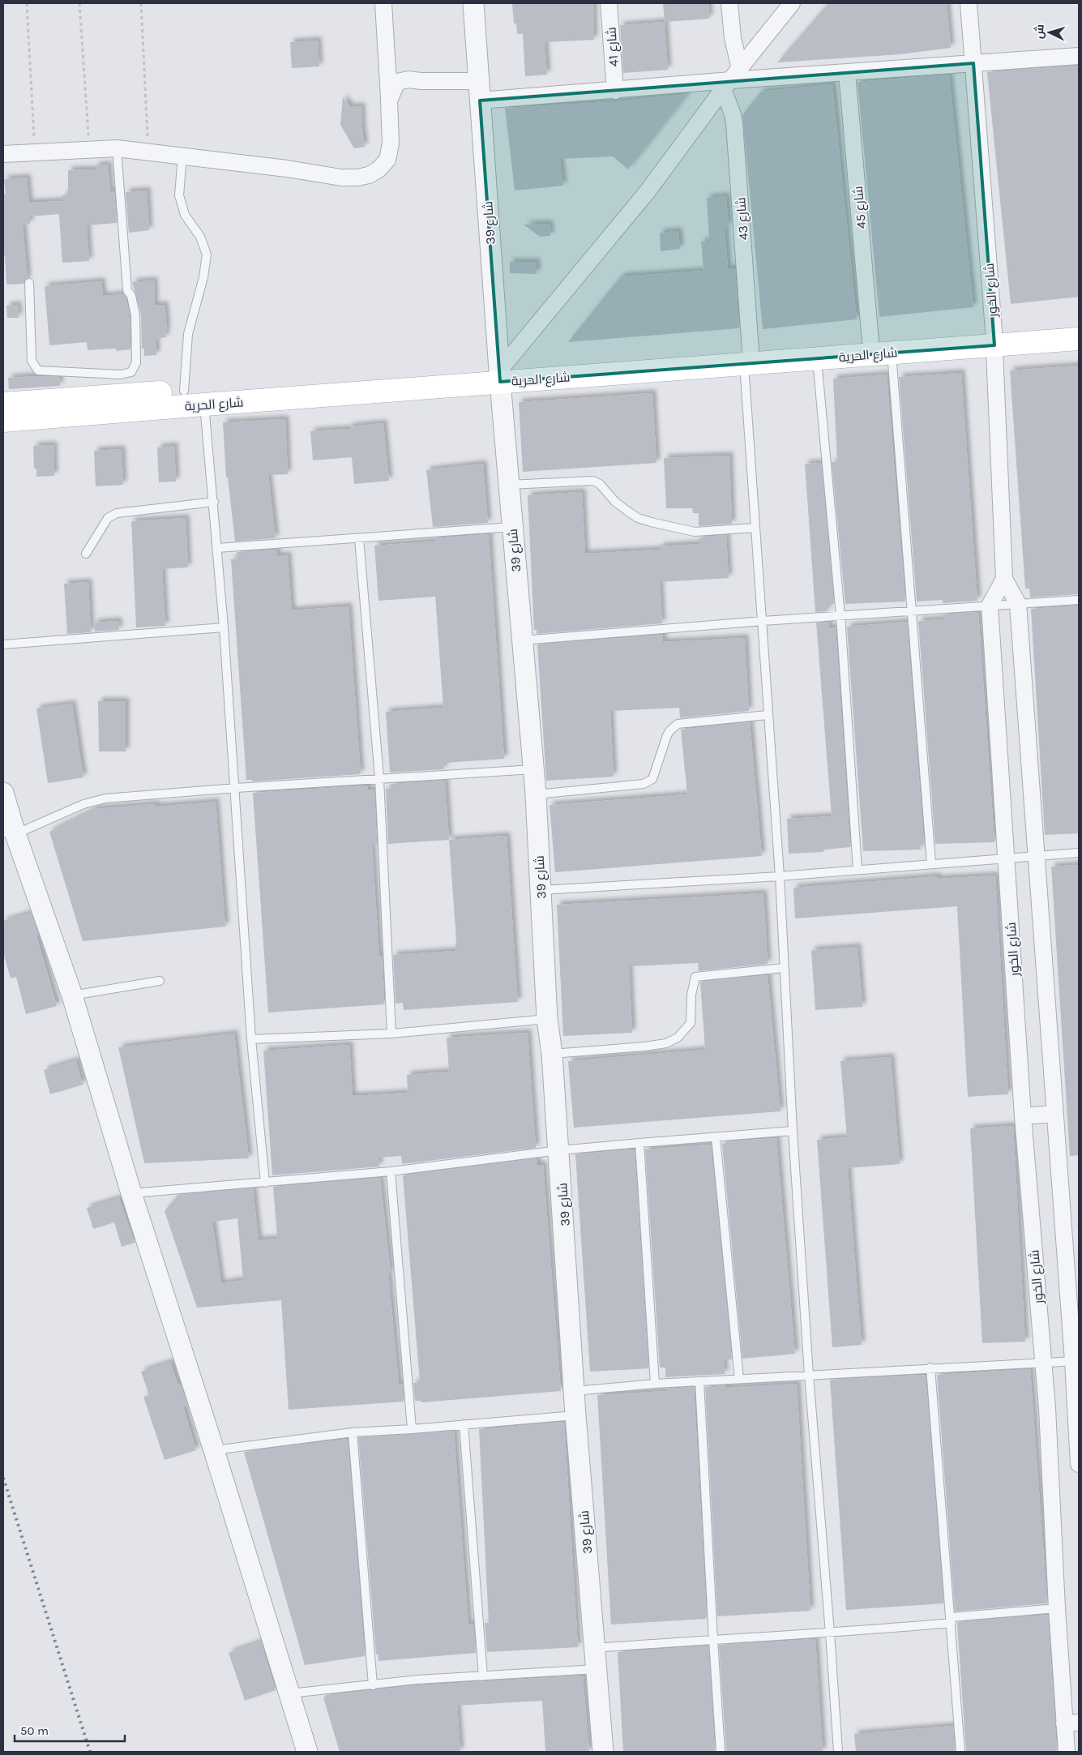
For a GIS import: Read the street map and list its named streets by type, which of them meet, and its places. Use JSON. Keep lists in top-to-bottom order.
{
  "streets": {
    "main road": ["شارع الحرية"],
    "street": [
      "شارع 41",
      "شارع 45",
      "شارع 43",
      "شارع 39",
      "شارع الخور"
    ]
  },
  "crossings": [
    ["شارع 45", "شارع الحرية"],
    ["شارع 43", "شارع الحرية"],
    ["شارع 39", "شارع الحرية"],
    ["شارع الخور", "شارع الحرية"]
  ],
  "scale_bar": "50 m",
  "north": "left"
}
